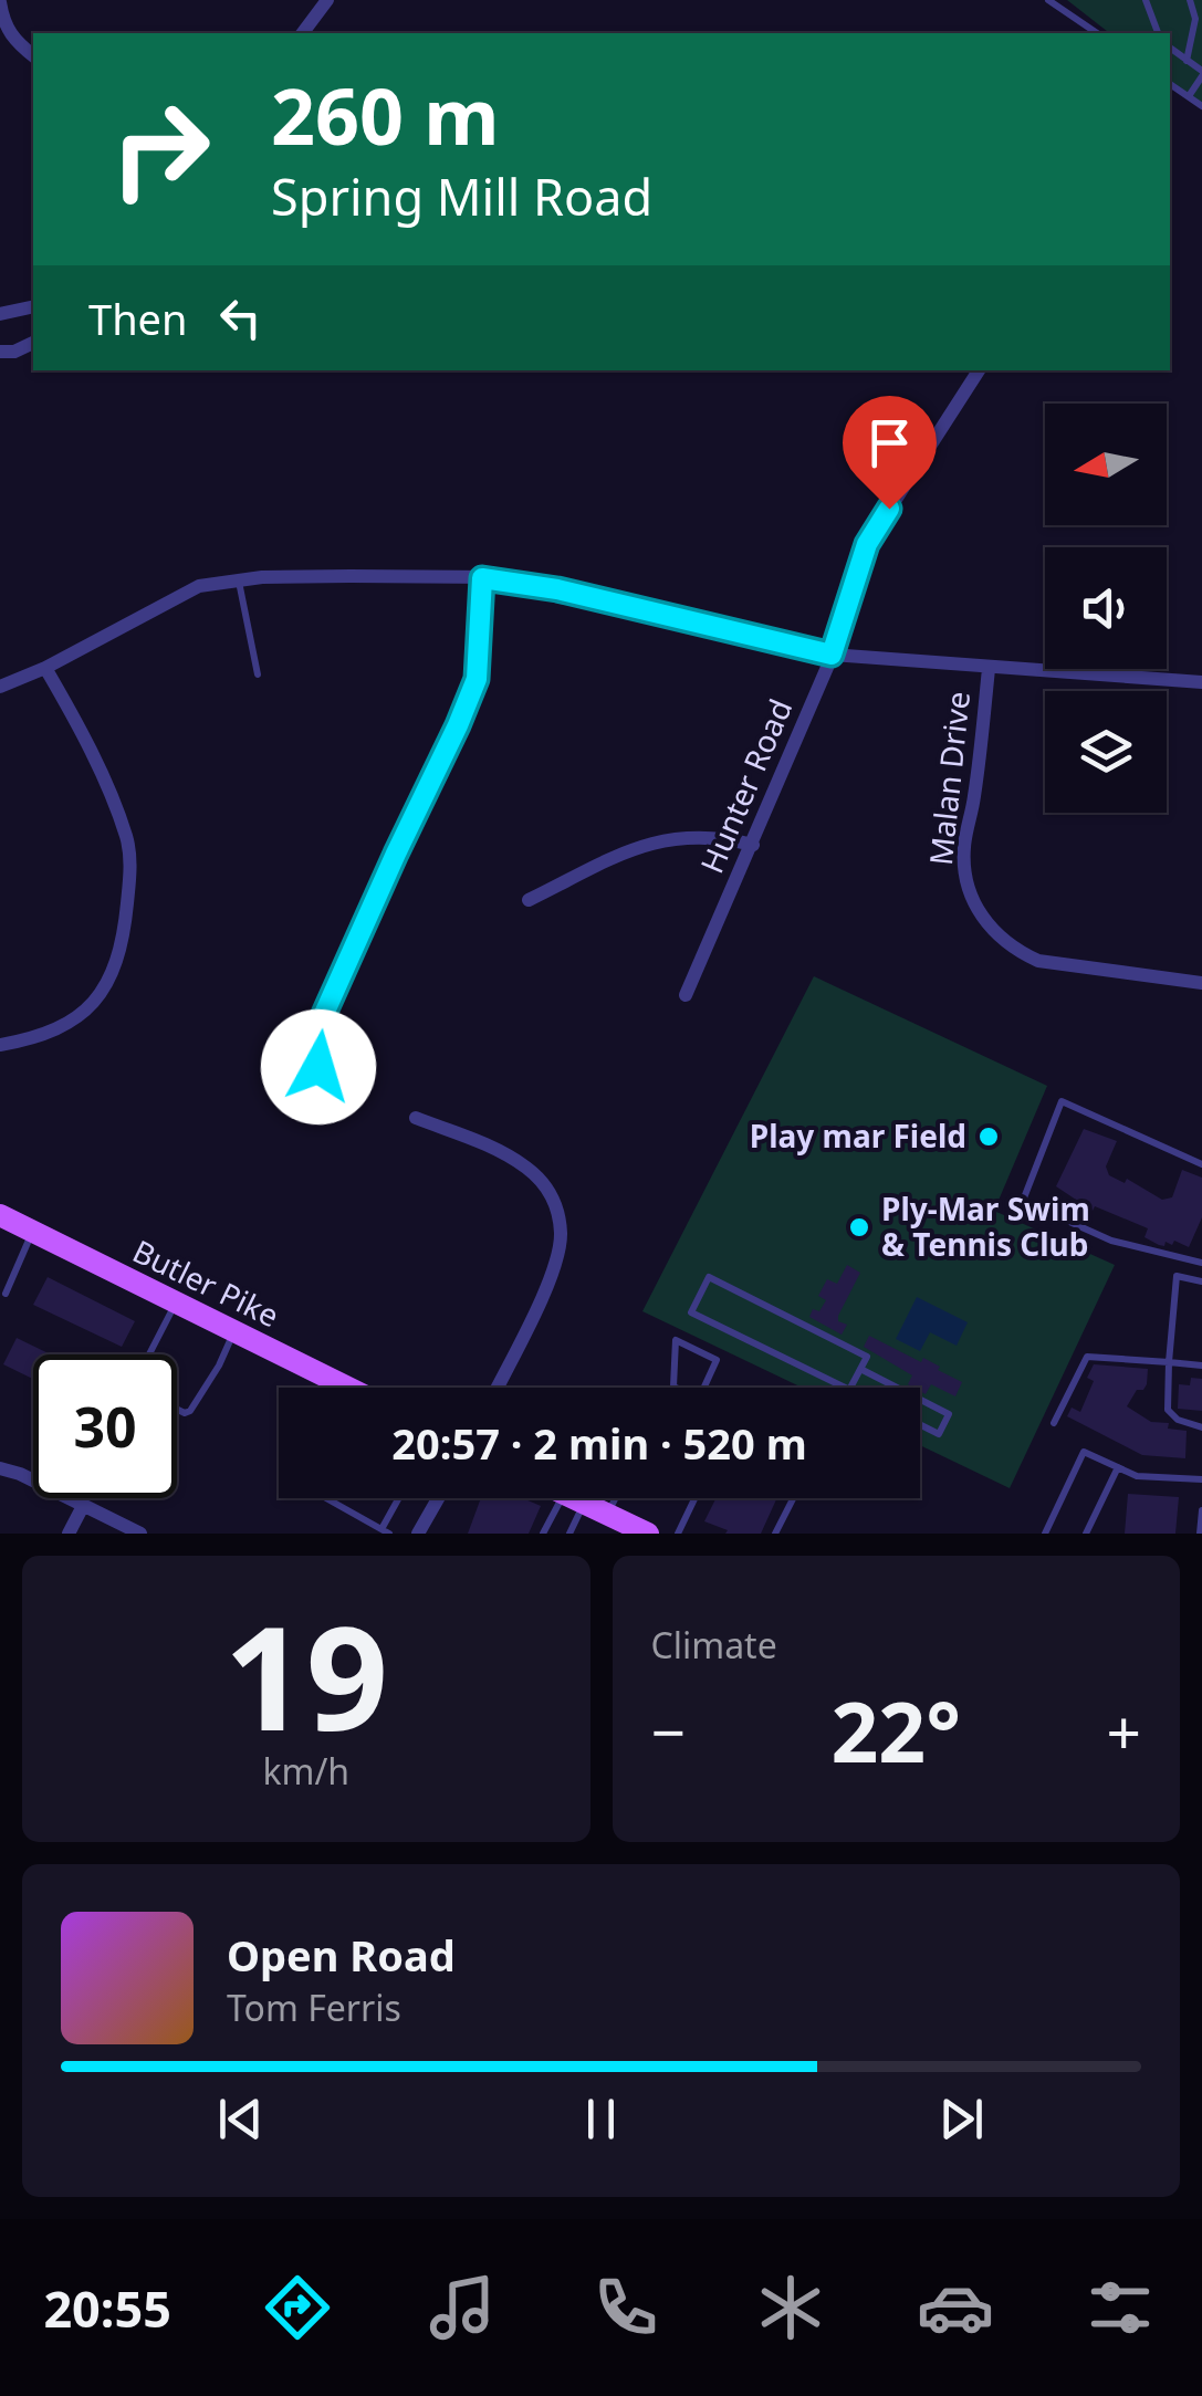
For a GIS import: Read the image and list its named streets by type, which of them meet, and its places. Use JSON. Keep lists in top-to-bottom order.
{
  "streets": {
    "main road": ["Butler Pike"],
    "street": ["Malan Drive", "Hunter Road"]
  },
  "places": ["Play mar Field", "Ply-Mar Swim & Tennis Club"],
  "north": "left",
  "page": {
    "turn": ["260 m", "Spring Mill Road"],
    "then": "Then",
    "limit": "30",
    "trip": "20:57 · 2 min · 520 m",
    "tile": [
      ["19", "km/h"],
      "Climate"
    ],
    "heat": ["−", "22°", "+"],
    "song": ["Open Road", "Tom Ferris"],
    "tabs": "20:55"
  }
}
